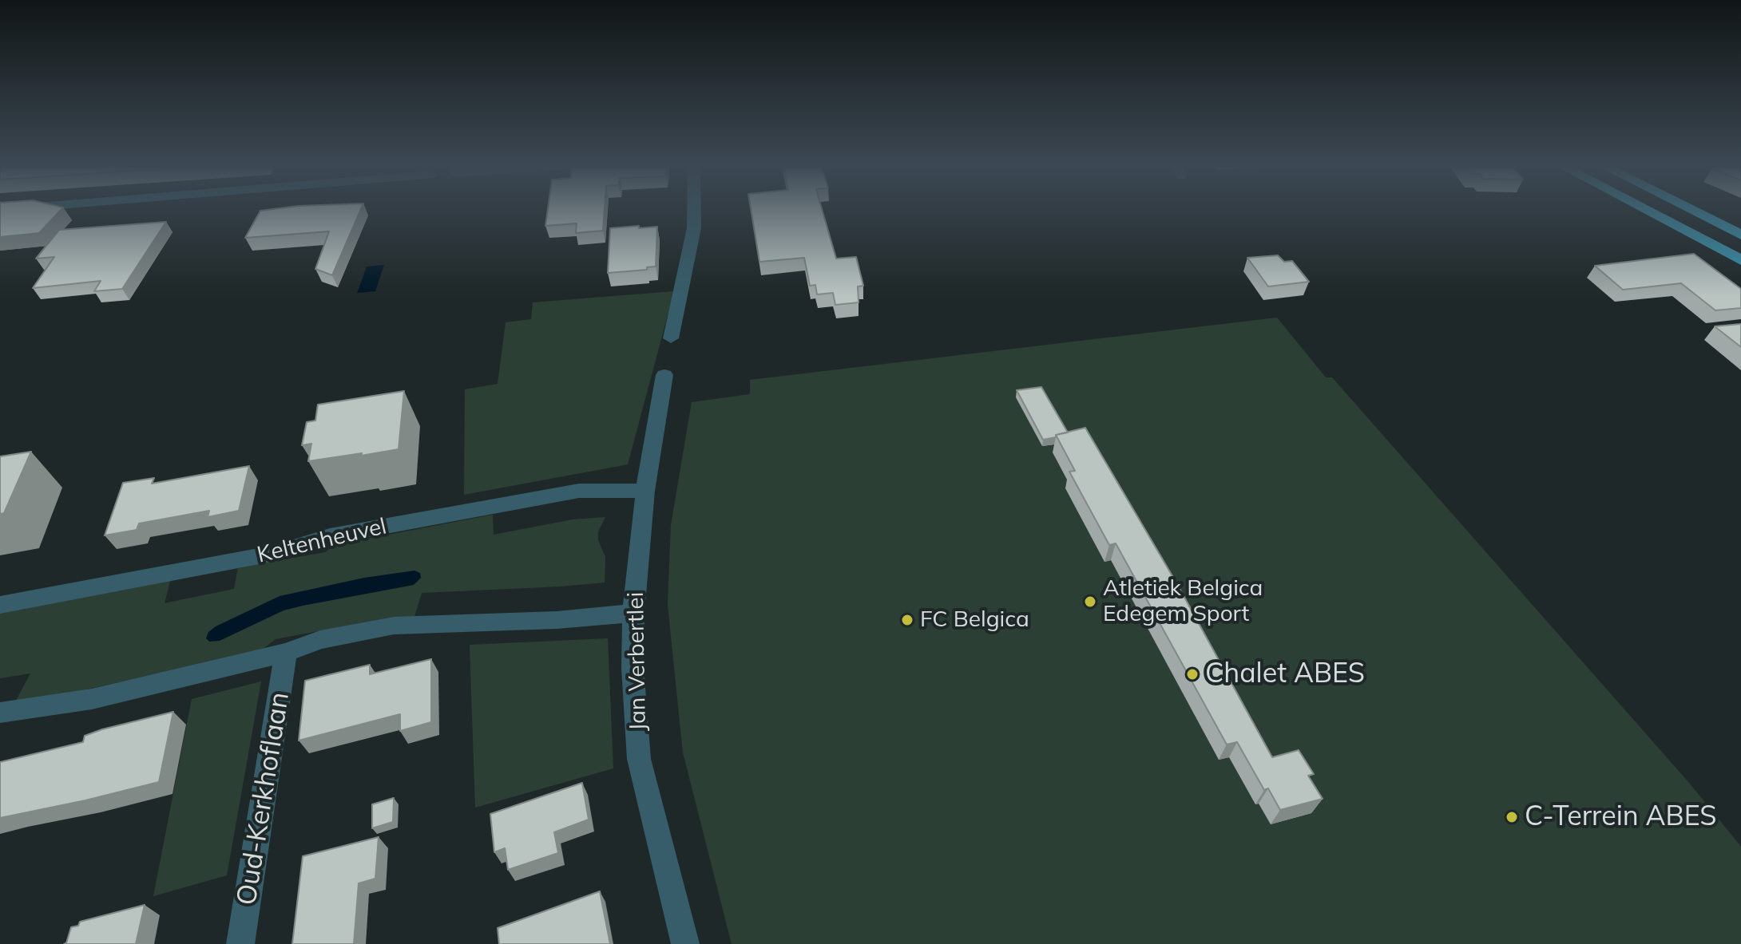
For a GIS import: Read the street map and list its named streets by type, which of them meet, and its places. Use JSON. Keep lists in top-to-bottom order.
{
  "streets": {
    "street": ["Keltenheuvel", "Jan Verbertlei", "Oud-Kerkhoflaan"]
  },
  "crossings": [
    ["Keltenheuvel", "Jan Verbertlei"]
  ],
  "places": [
    "Atletiek Belgica Edegem Sport",
    "FC Belgica",
    "Chalet ABES",
    "C-Terrein ABES"
  ]
}
